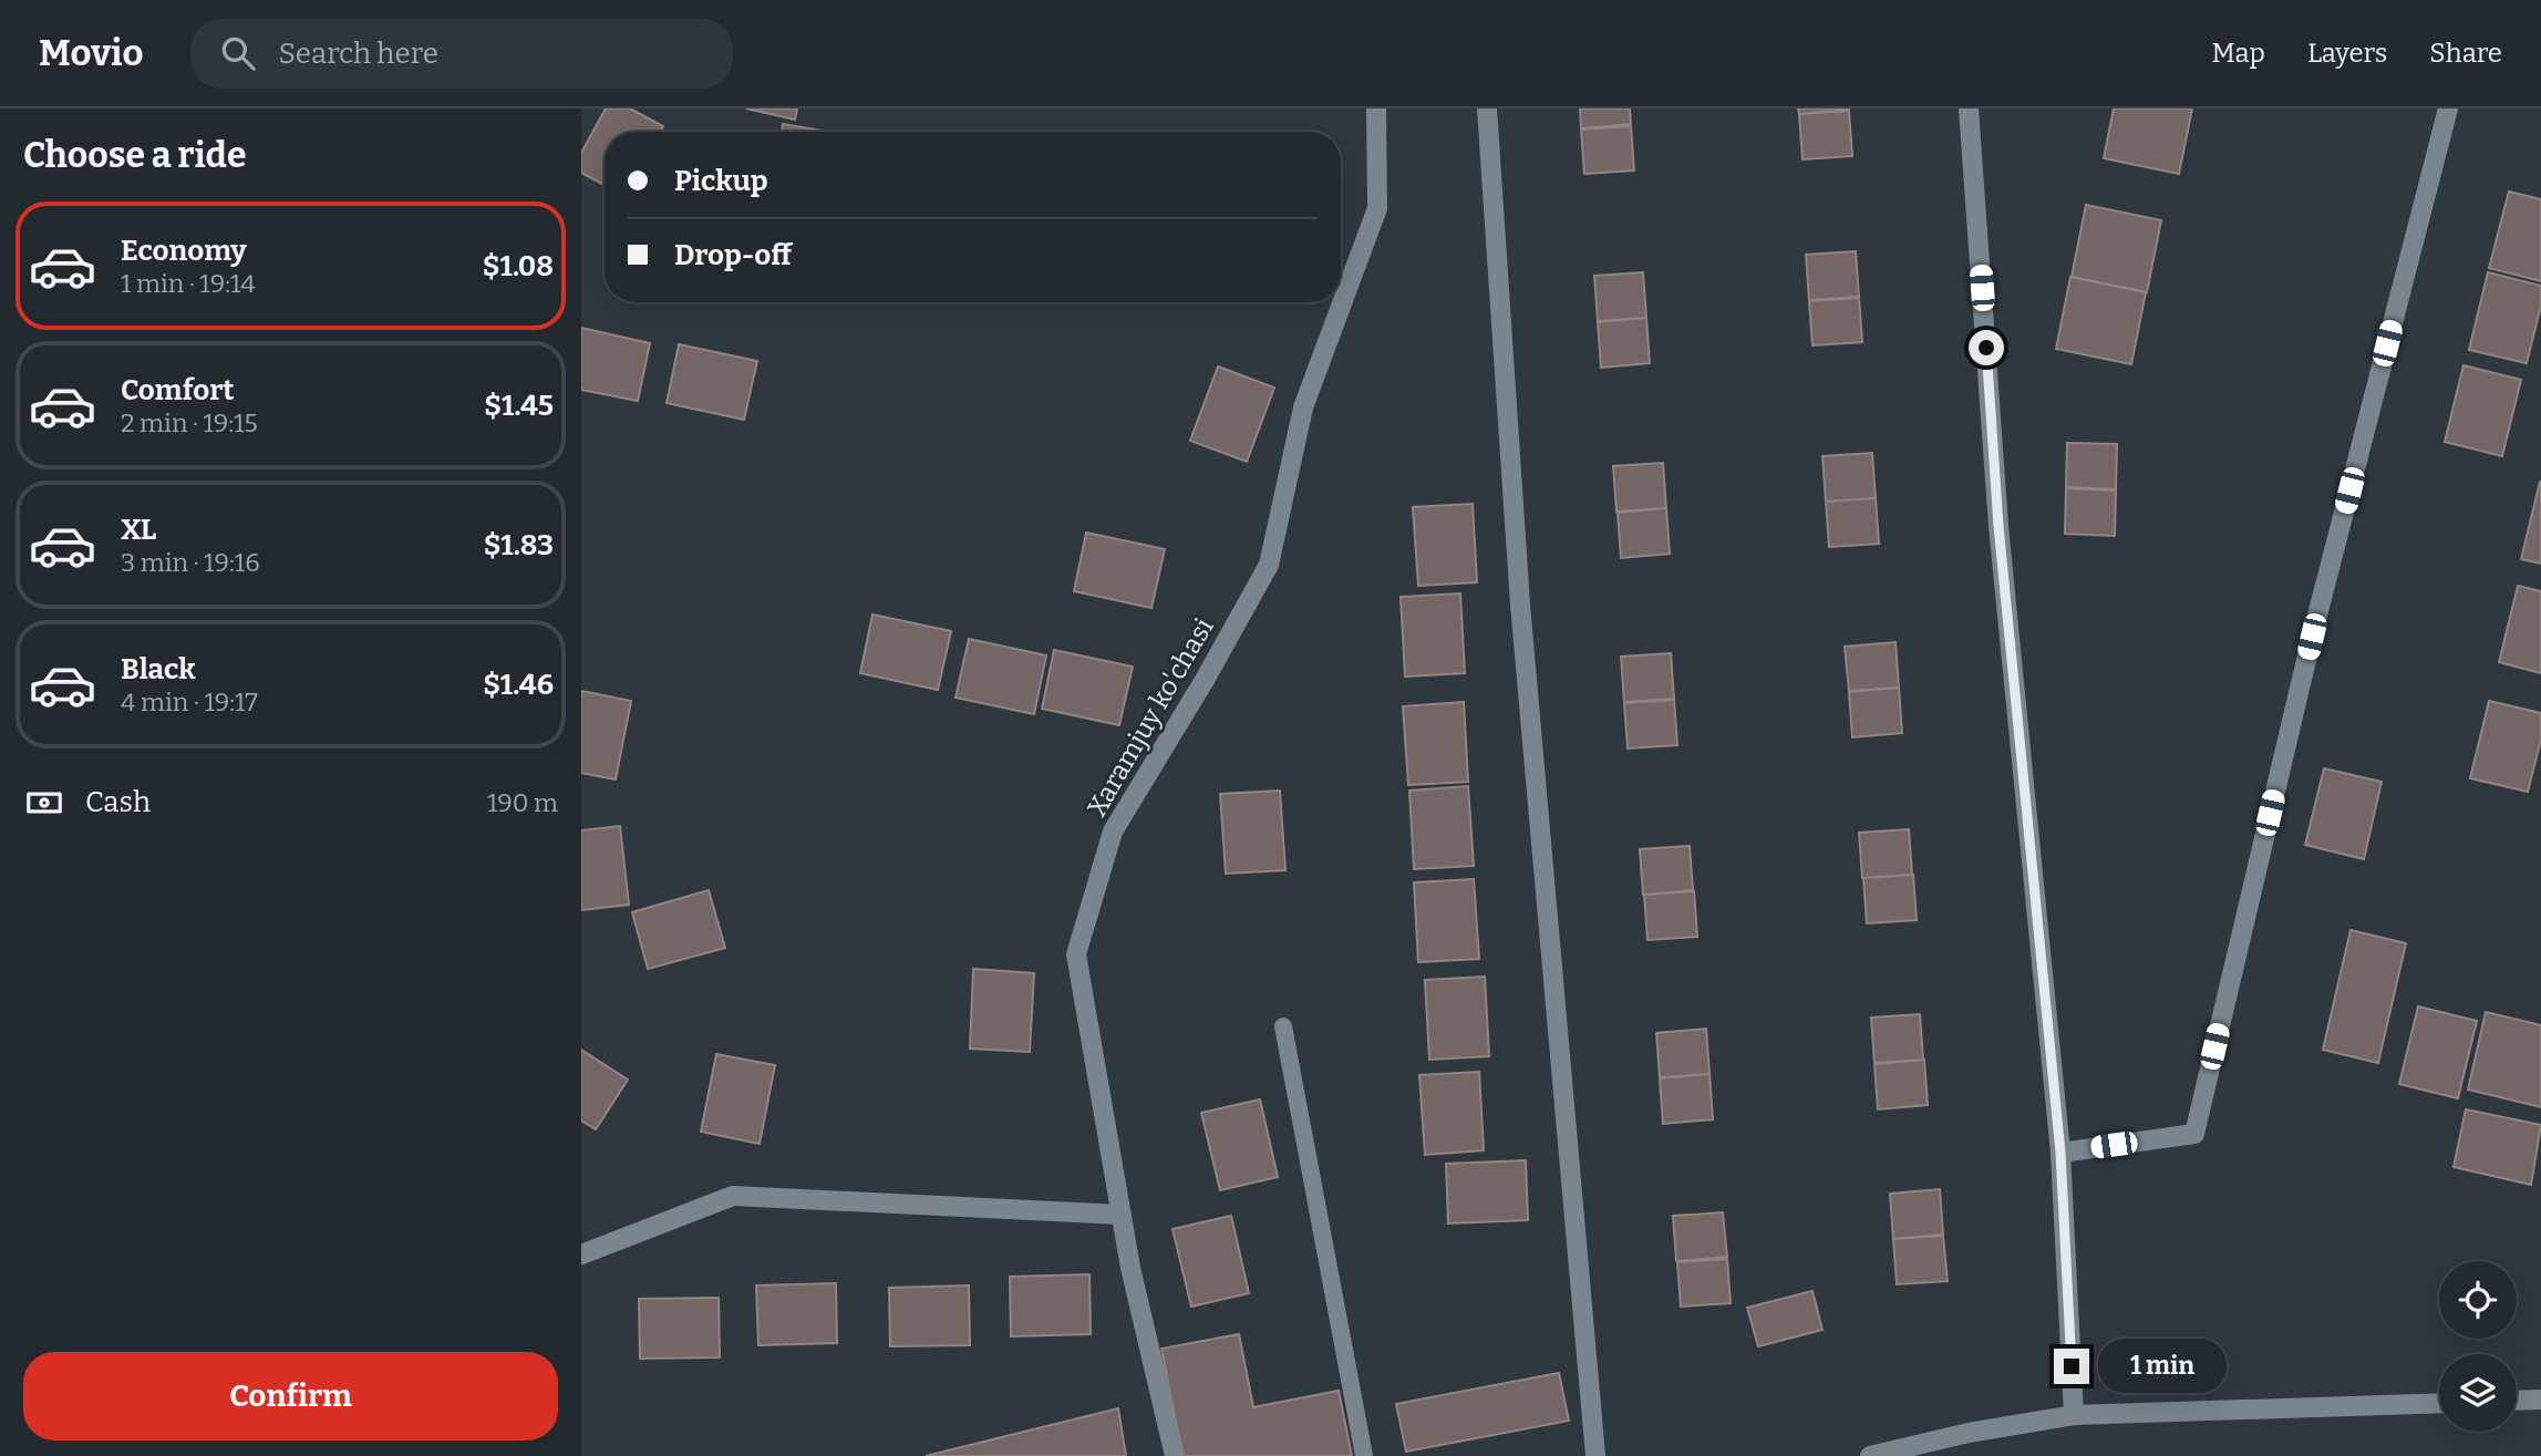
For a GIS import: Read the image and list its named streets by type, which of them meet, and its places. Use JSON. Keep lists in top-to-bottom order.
{
  "streets": {
    "street": ["Xaramjuy ko'chasi"]
  },
  "page": {
    "header": "Movio",
    "search": "Search here",
    "nav": ["Map", "Layers", "Share"],
    "heading": "Choose a ride",
    "banner": ["Pickup", "Drop-off"],
    "list": [
      {
        "name": "Economy",
        "note": "1 min · 19:14",
        "value": "$1.08"
      },
      {
        "name": "Comfort",
        "note": "2 min · 19:15",
        "value": "$1.45"
      },
      {
        "name": "XL",
        "note": "3 min · 19:16",
        "value": "$1.83"
      },
      {
        "name": "Black",
        "note": "4 min · 19:17",
        "value": "$1.46"
      }
    ],
    "pay": ["Cash", "190 m"],
    "buttons": "Confirm",
    "bubble": "1 min"
  }
}
